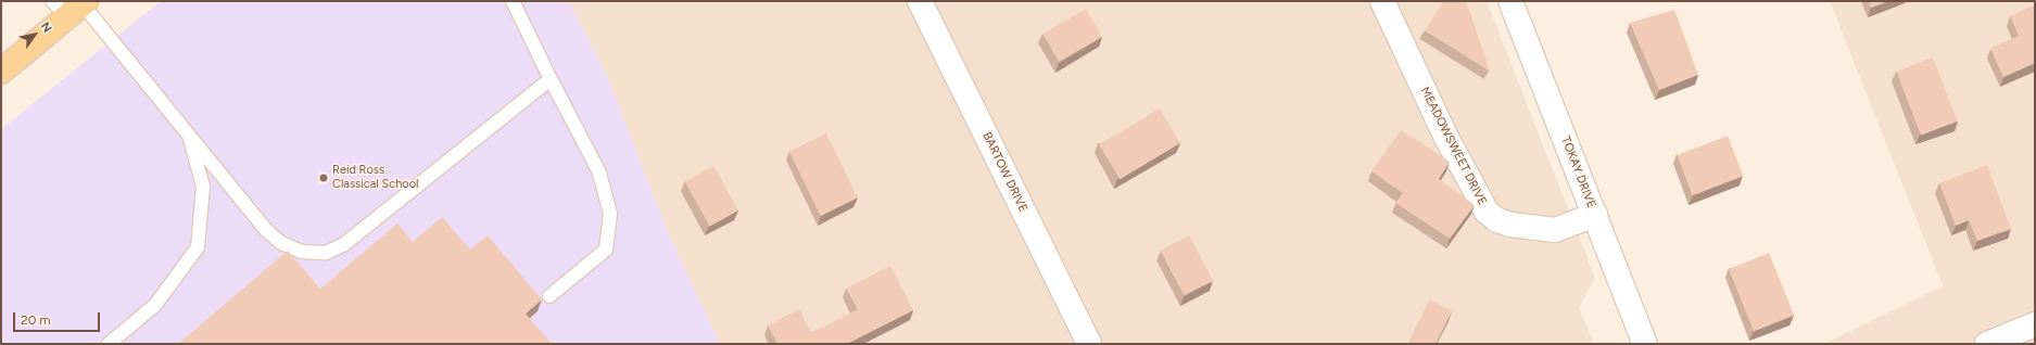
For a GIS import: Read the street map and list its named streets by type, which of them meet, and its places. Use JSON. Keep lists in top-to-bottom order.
{
  "streets": {
    "street": ["MEADOWSWEET DRIVE", "BARTOW DRIVE", "TOKAY DRIVE"]
  },
  "crossings": [
    ["MEADOWSWEET DRIVE", "TOKAY DRIVE"]
  ],
  "places": ["Reid Ross Classical School"],
  "scale_bar": "20 m",
  "north": "top right"
}
